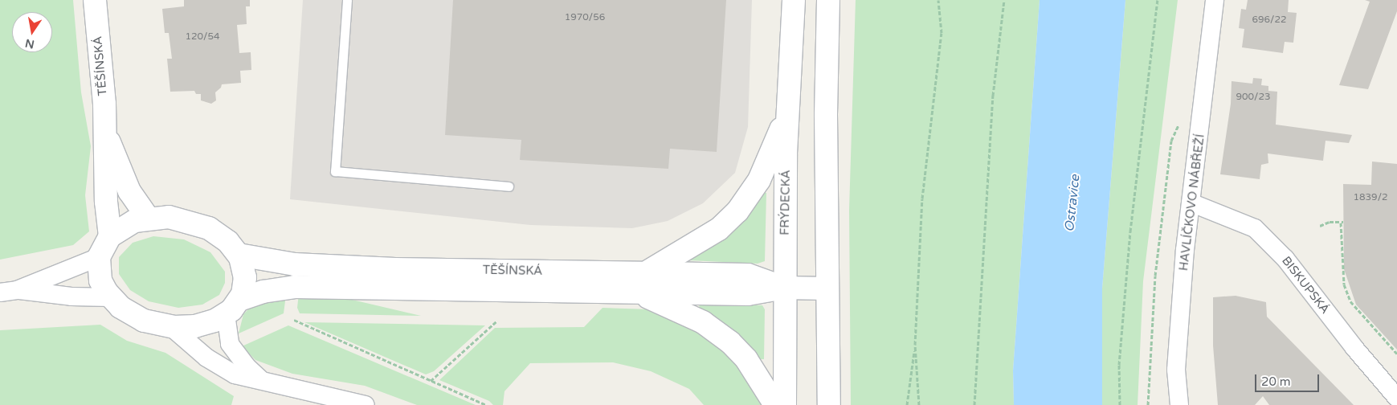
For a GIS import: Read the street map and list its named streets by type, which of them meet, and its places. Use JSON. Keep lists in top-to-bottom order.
{
  "streets": {
    "main road": ["TĚŠÍNSKÁ", "FRÝDECKÁ"],
    "street": ["HAVLÍČKOVO NÁBŘEŽÍ", "BISKUPSKÁ"]
  },
  "crossings": [
    ["TĚŠÍNSKÁ", "FRÝDECKÁ"],
    ["HAVLÍČKOVO NÁBŘEŽÍ", "BISKUPSKÁ"]
  ],
  "water": ["Ostravice"],
  "house_numbers": [
    "1970/56",
    "696/22",
    "120/54",
    "900/23",
    "1839/2"
  ],
  "scale_bar": "20 m",
  "north": "bottom"
}
